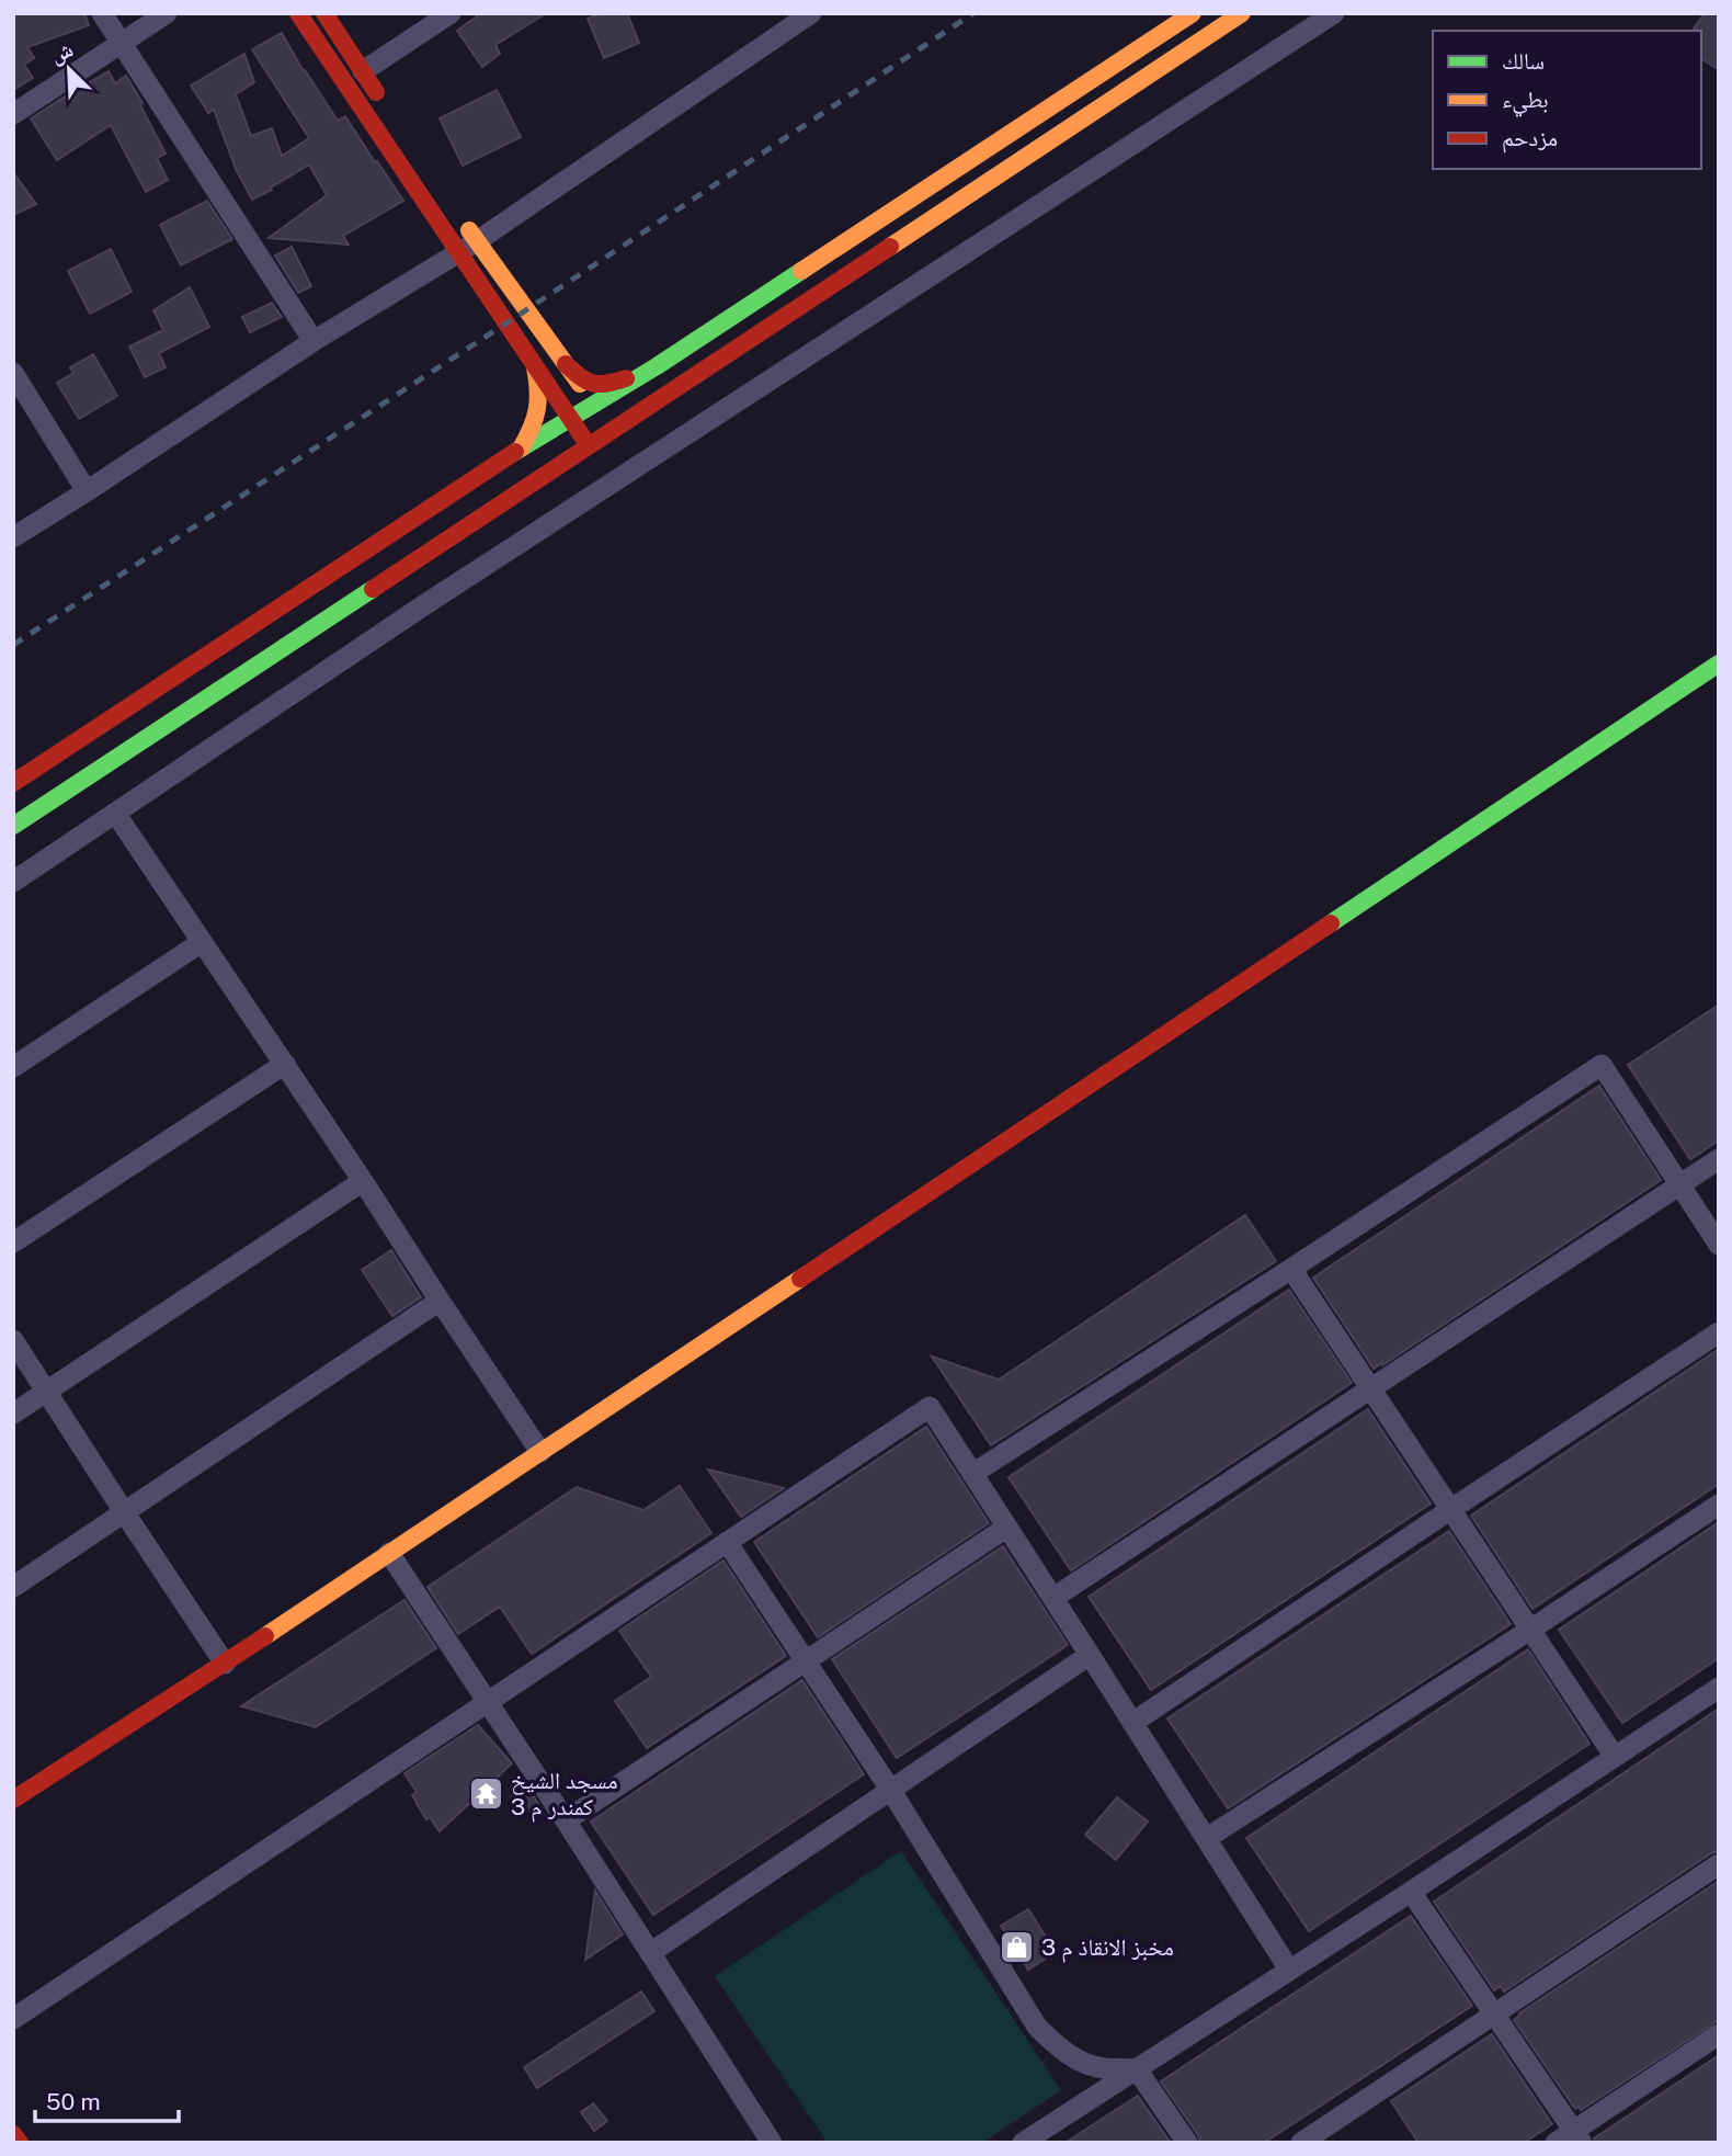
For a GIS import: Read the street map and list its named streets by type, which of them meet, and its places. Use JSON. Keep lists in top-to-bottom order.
{
  "places": {
    "temple": ["مسجد الشيخ كمندر م 3"],
    "shop": ["مخبز الانقاذ م 3"]
  },
  "legend": ["سالك", "بطيء", "مزدحم"],
  "scale_bar": "50 m",
  "north": "top left"
}
